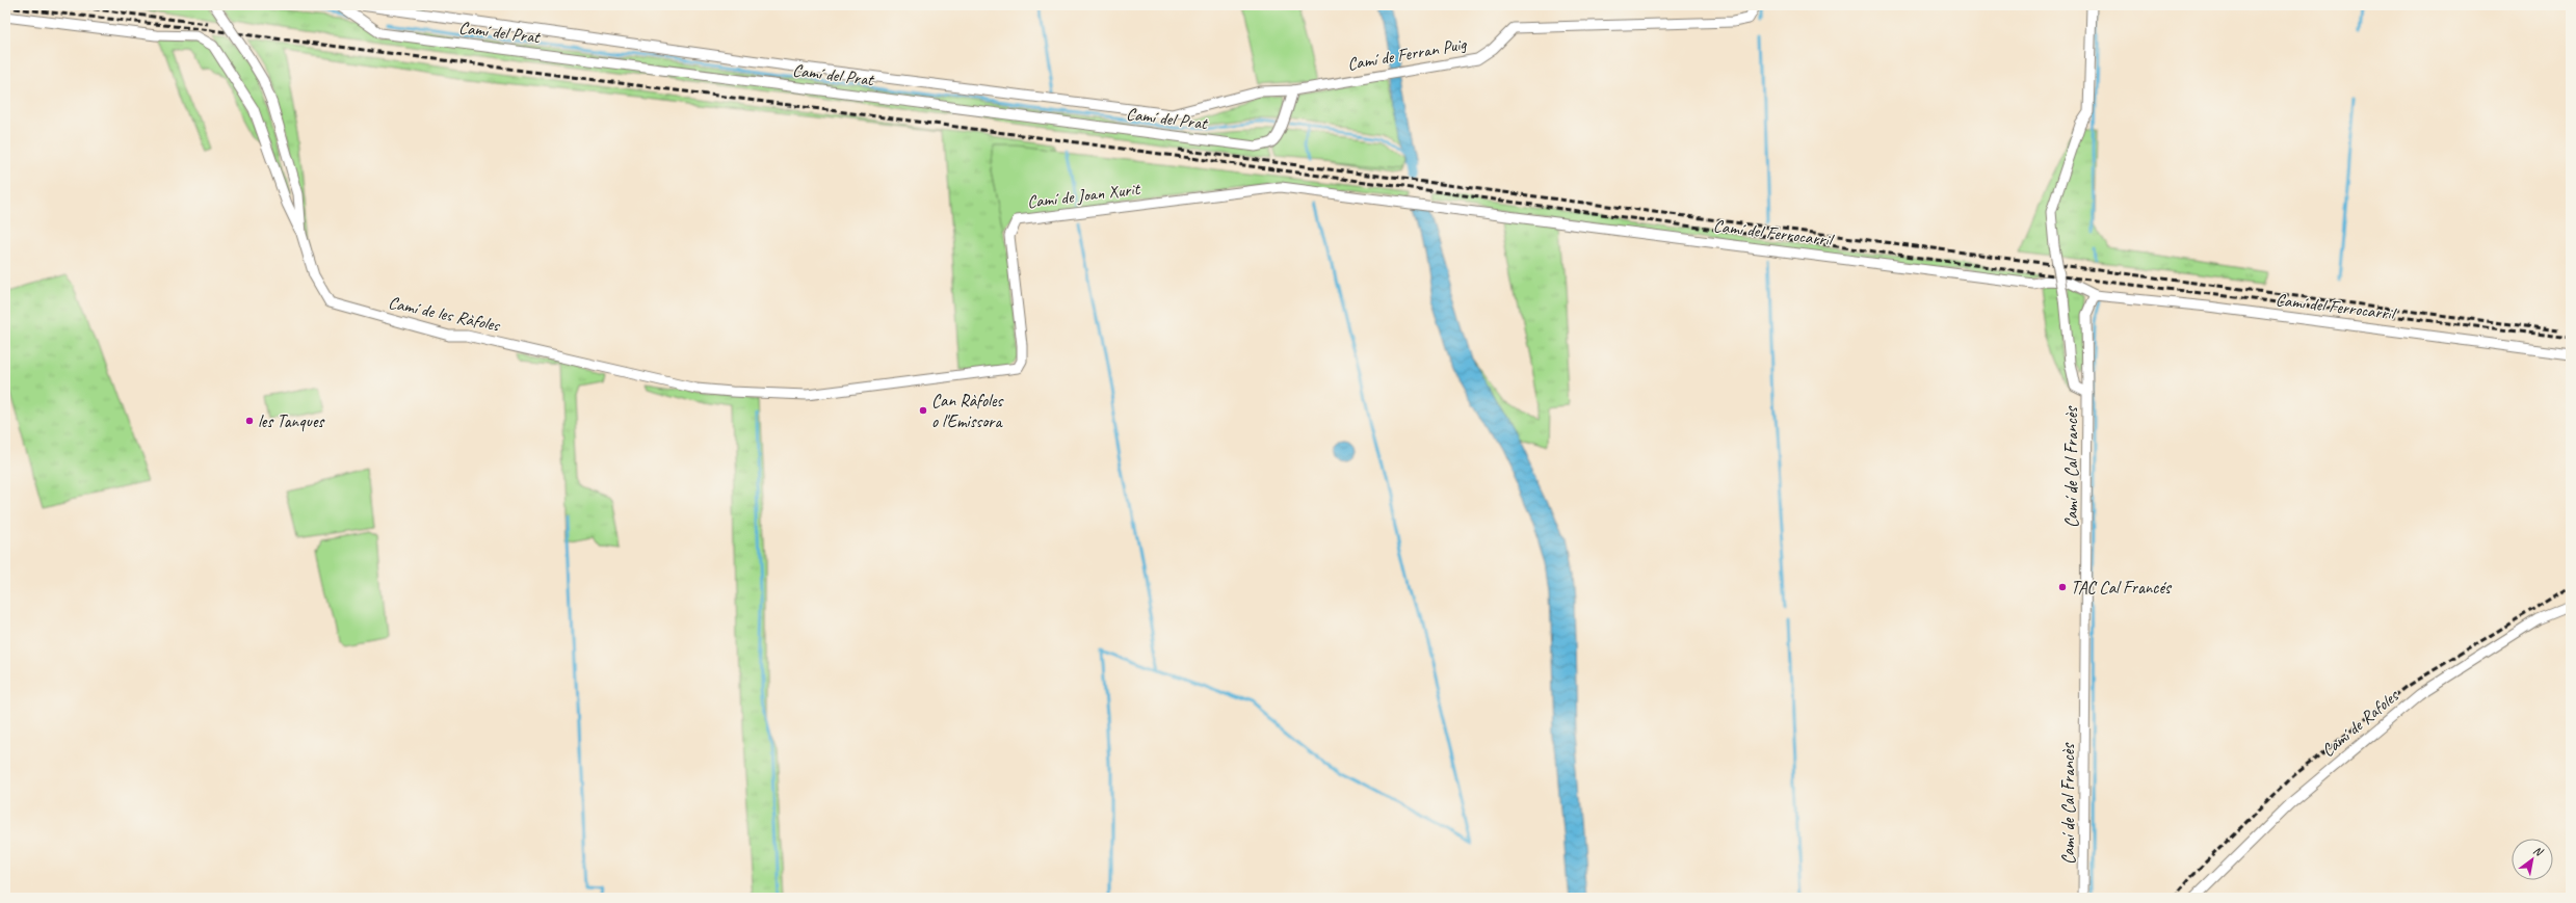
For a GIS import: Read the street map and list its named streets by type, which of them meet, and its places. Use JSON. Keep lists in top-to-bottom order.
{
  "streets": {
    "street": [
      "Camí del Prat",
      "Camí de Ferran Puig",
      "Camí de Joan Xurit",
      "Camí del Ferrocarril",
      "Camí de les Ràfoles",
      "Camí de Cal Francès",
      "Camí de Rafoles"
    ]
  },
  "crossings": [
    ["Camí del Prat", "Camí de Ferran Puig"],
    ["Camí de Joan Xurit", "Camí del Ferrocarril"],
    ["Camí de Joan Xurit", "Camí de les Ràfoles"]
  ],
  "places": ["Can Ràfoles o l'Emissora", "les Tanques", "TAC Cal Francés"],
  "north": "top right"
}
